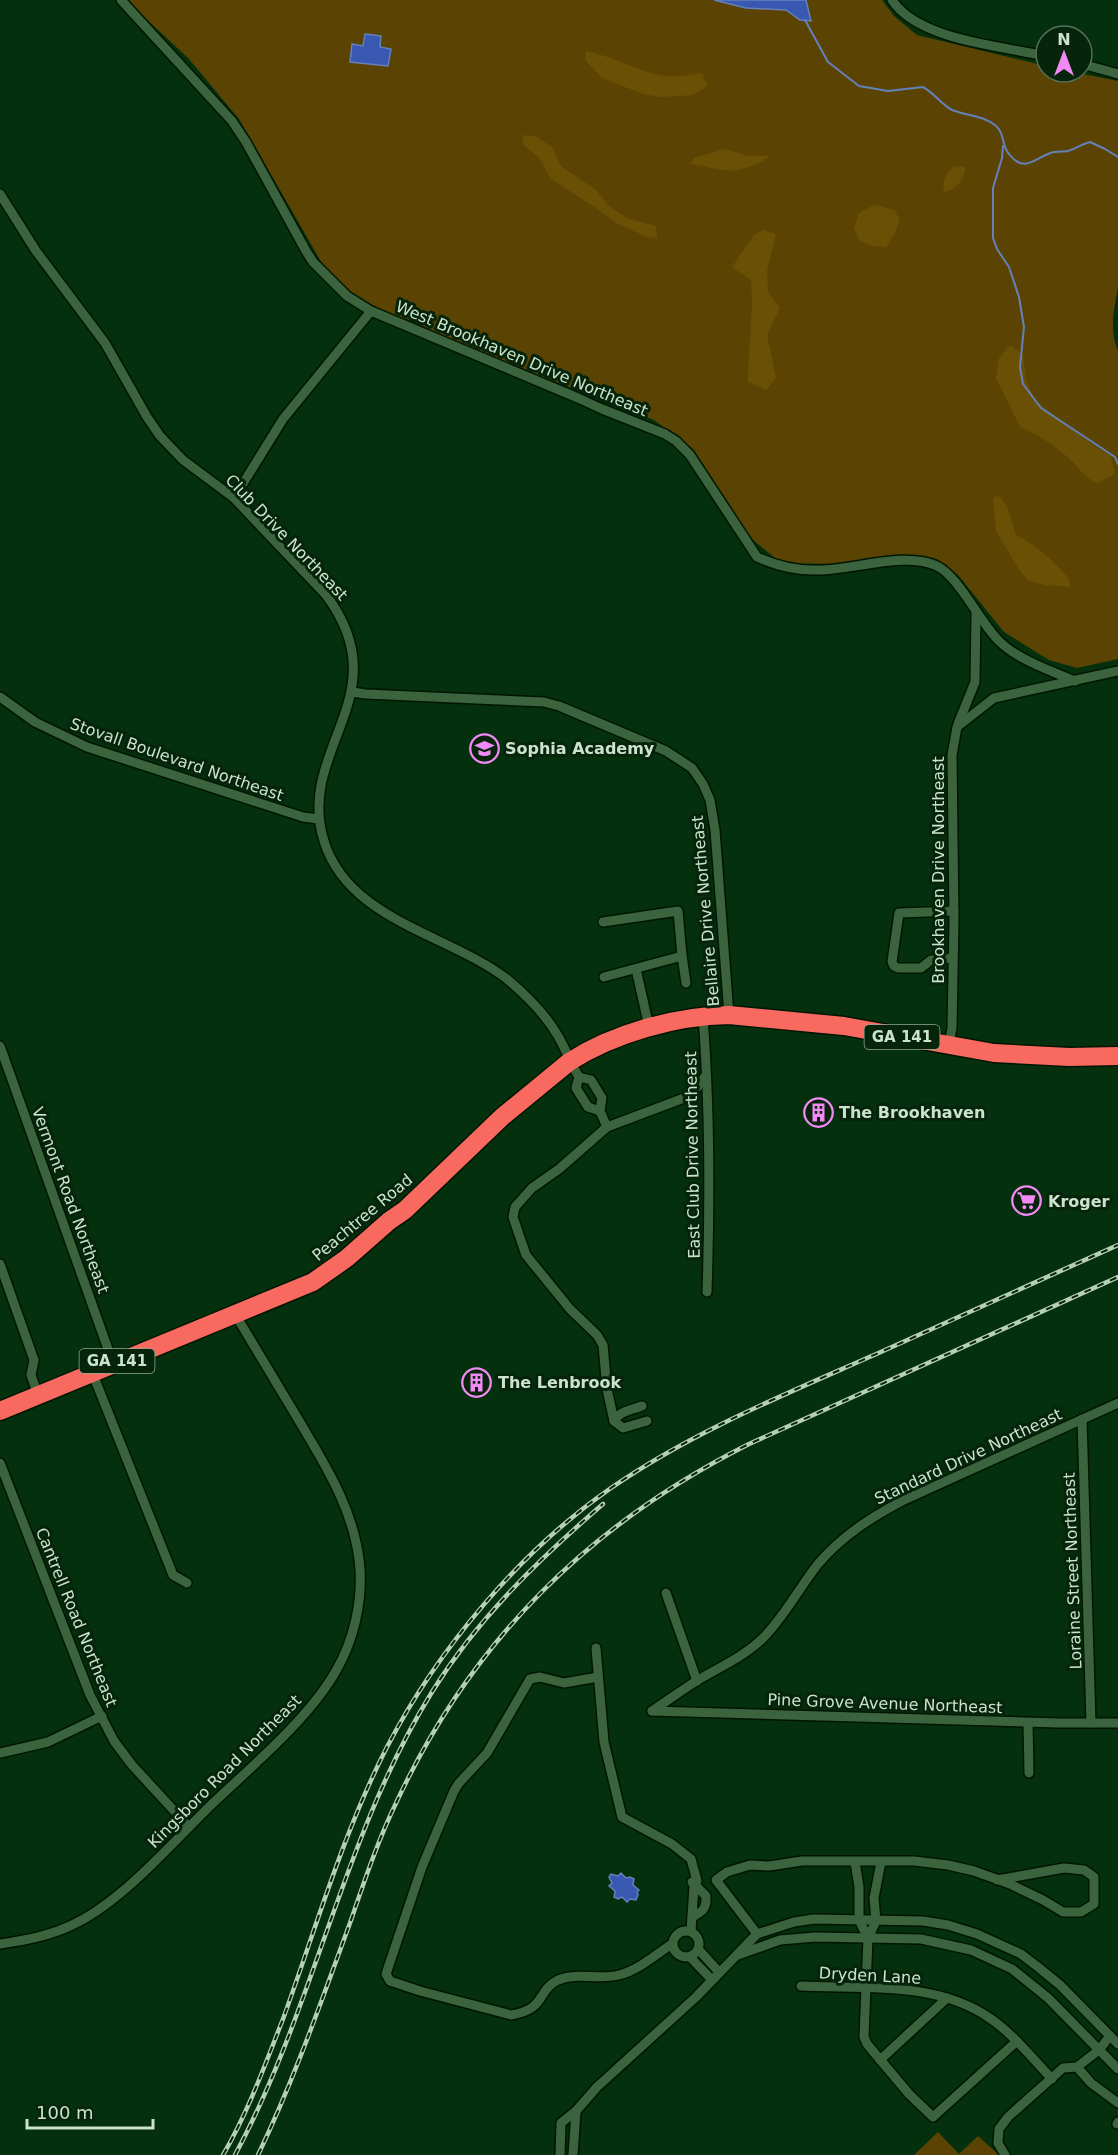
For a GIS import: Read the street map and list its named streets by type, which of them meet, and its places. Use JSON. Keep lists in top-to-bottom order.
{
  "streets": {
    "highway": ["GA 141", "Peachtree Road"],
    "street": [
      "West Brookhaven Drive Northeast",
      "Club Drive Northeast",
      "Stovall Boulevard Northeast",
      "Brookhaven Drive Northeast",
      "Bellaire Drive Northeast",
      "East Club Drive Northeast",
      "Vermont Road Northeast",
      "Standard Drive Northeast",
      "Loraine Street Northeast",
      "Cantrell Road Northeast",
      "Pine Grove Avenue Northeast",
      "Kingsboro Road Northeast",
      "Dryden Lane"
    ]
  },
  "crossings": [
    ["Club Drive Northeast", "Stovall Boulevard Northeast"],
    ["Club Drive Northeast", "Bellaire Drive Northeast"],
    ["Club Drive Northeast", "Peachtree Road"],
    ["Brookhaven Drive Northeast", "GA 141"],
    ["Bellaire Drive Northeast", "GA 141"],
    ["GA 141", "East Club Drive Northeast"],
    ["GA 141", "Peachtree Road"],
    ["Vermont Road Northeast", "Peachtree Road"],
    ["Peachtree Road", "Kingsboro Road Northeast"],
    ["Standard Drive Northeast", "Loraine Street Northeast"],
    ["Standard Drive Northeast", "Pine Grove Avenue Northeast"],
    ["Loraine Street Northeast", "Pine Grove Avenue Northeast"],
    ["Cantrell Road Northeast", "Kingsboro Road Northeast"]
  ],
  "places": {
    "school or university": ["Sophia Academy"],
    "building": ["The Brookhaven", "The Lenbrook"],
    "supermarket": ["Kroger"]
  },
  "scale_bar": "100 m",
  "north": "top"
}
